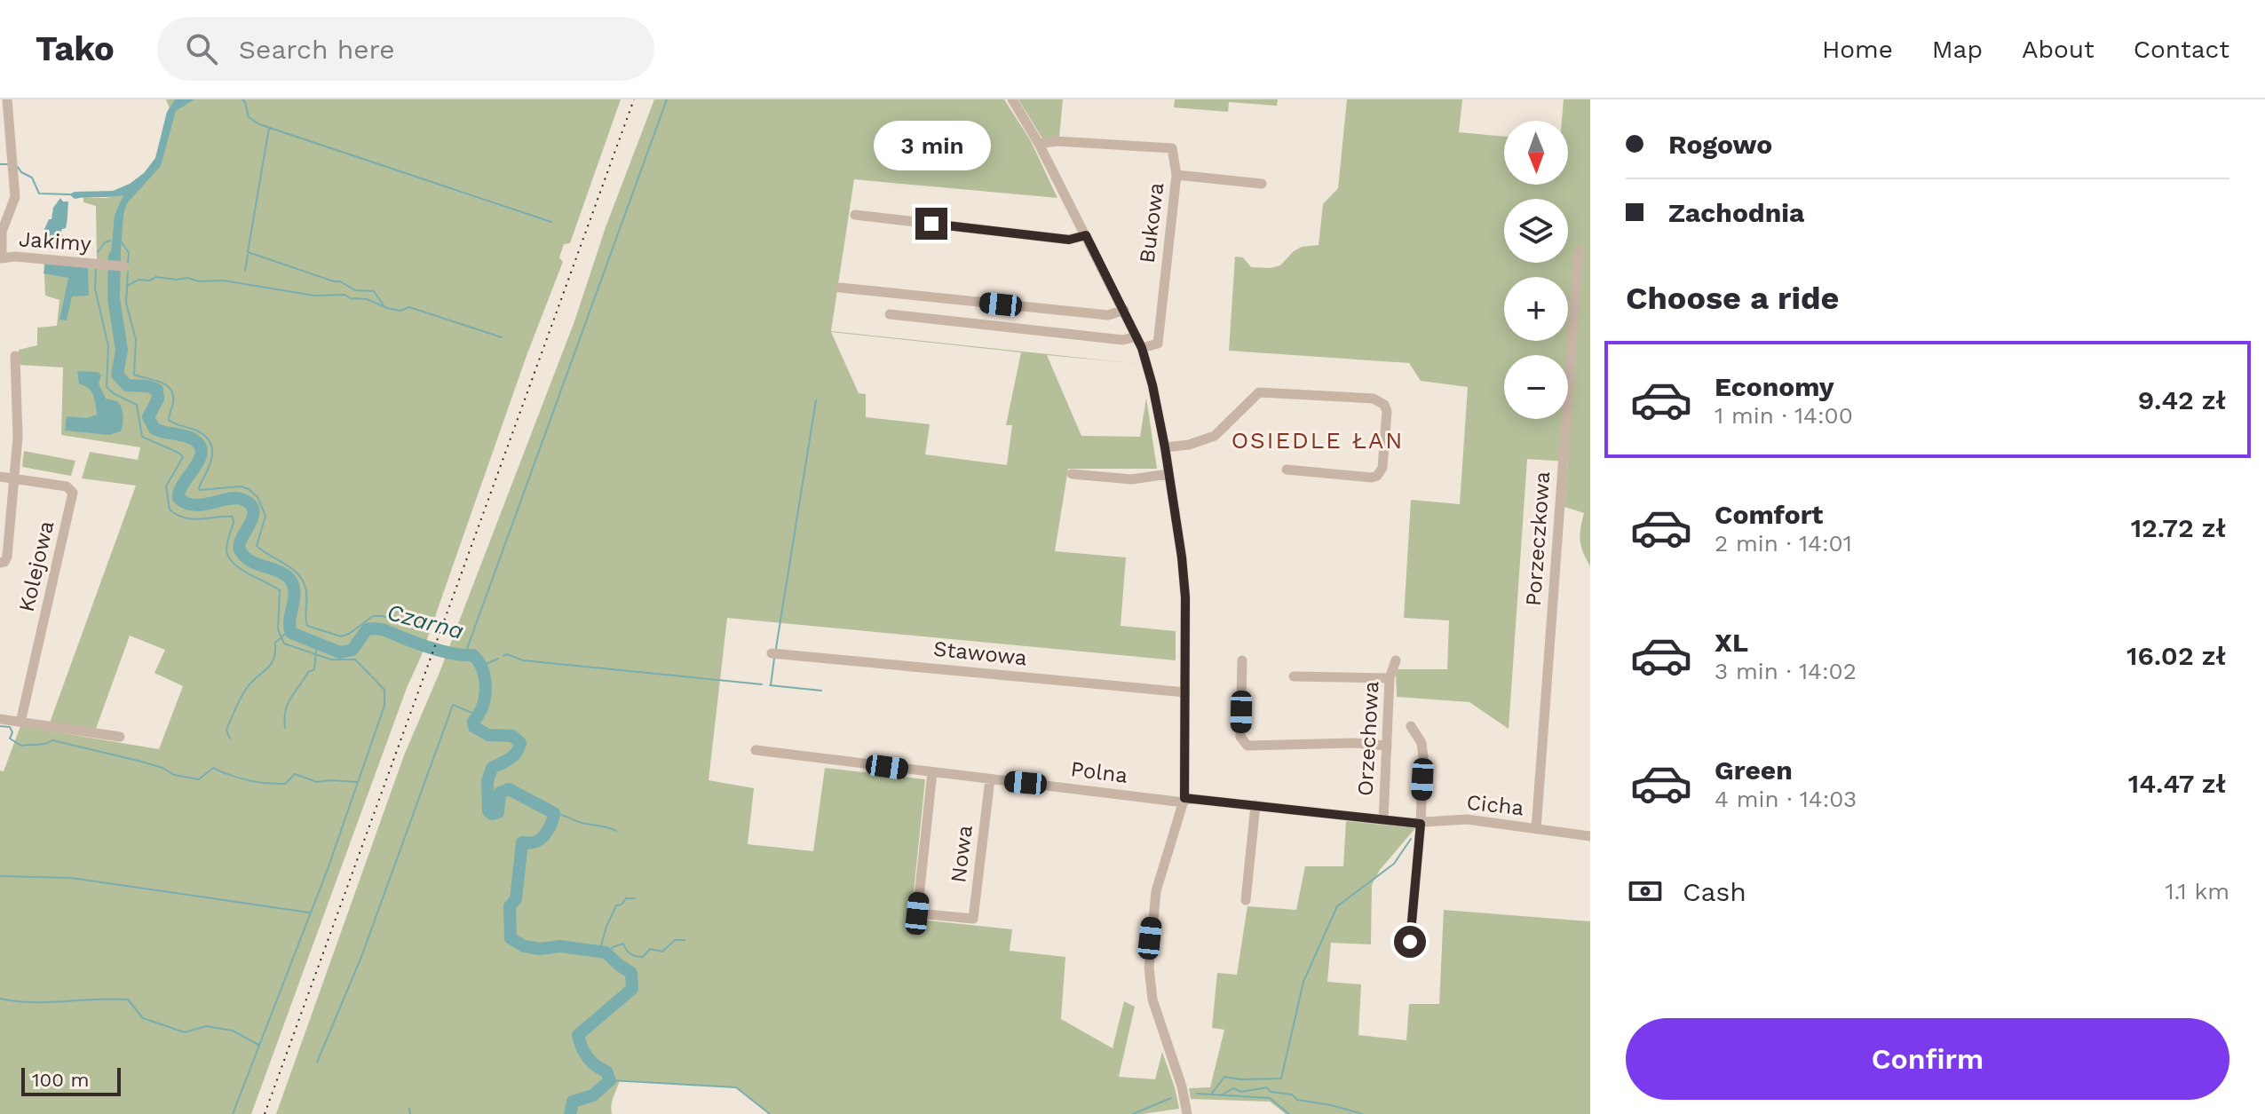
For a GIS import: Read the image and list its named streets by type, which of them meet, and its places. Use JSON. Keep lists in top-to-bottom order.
{
  "streets": {
    "street": [
      "Bukowa",
      "Jakimy",
      "Porzeczkowa",
      "Kolejowa",
      "Stawowa",
      "Orzechowa",
      "Polna",
      "Cicha",
      "Nowa"
    ]
  },
  "crossings": [
    ["Porzeczkowa", "Cicha"],
    ["Orzechowa", "Cicha"],
    ["Polna", "Cicha"],
    ["Polna", "Nowa"]
  ],
  "districts": ["OSIEDLE ŁAN"],
  "water": ["Czarna"],
  "scale_bar": "100 m",
  "north": "bottom",
  "page": {
    "header": "Tako",
    "search": "Search here",
    "nav": [
      "Home",
      "Map",
      "About",
      "Contact"
    ],
    "banner": ["Rogowo", "Zachodnia"],
    "map_buttons": ["+", "−"],
    "bubble": "3 min",
    "heading": "Choose a ride",
    "list": [
      {
        "name": "Economy",
        "note": "1 min · 14:00",
        "value": "9.42 zł"
      },
      {
        "name": "Comfort",
        "note": "2 min · 14:01",
        "value": "12.72 zł"
      },
      {
        "name": "XL",
        "note": "3 min · 14:02",
        "value": "16.02 zł"
      },
      {
        "name": "Green",
        "note": "4 min · 14:03",
        "value": "14.47 zł"
      }
    ],
    "pay": ["Cash", "1.1 km"],
    "buttons": "Confirm",
    "scale": "100 m"
  }
}
